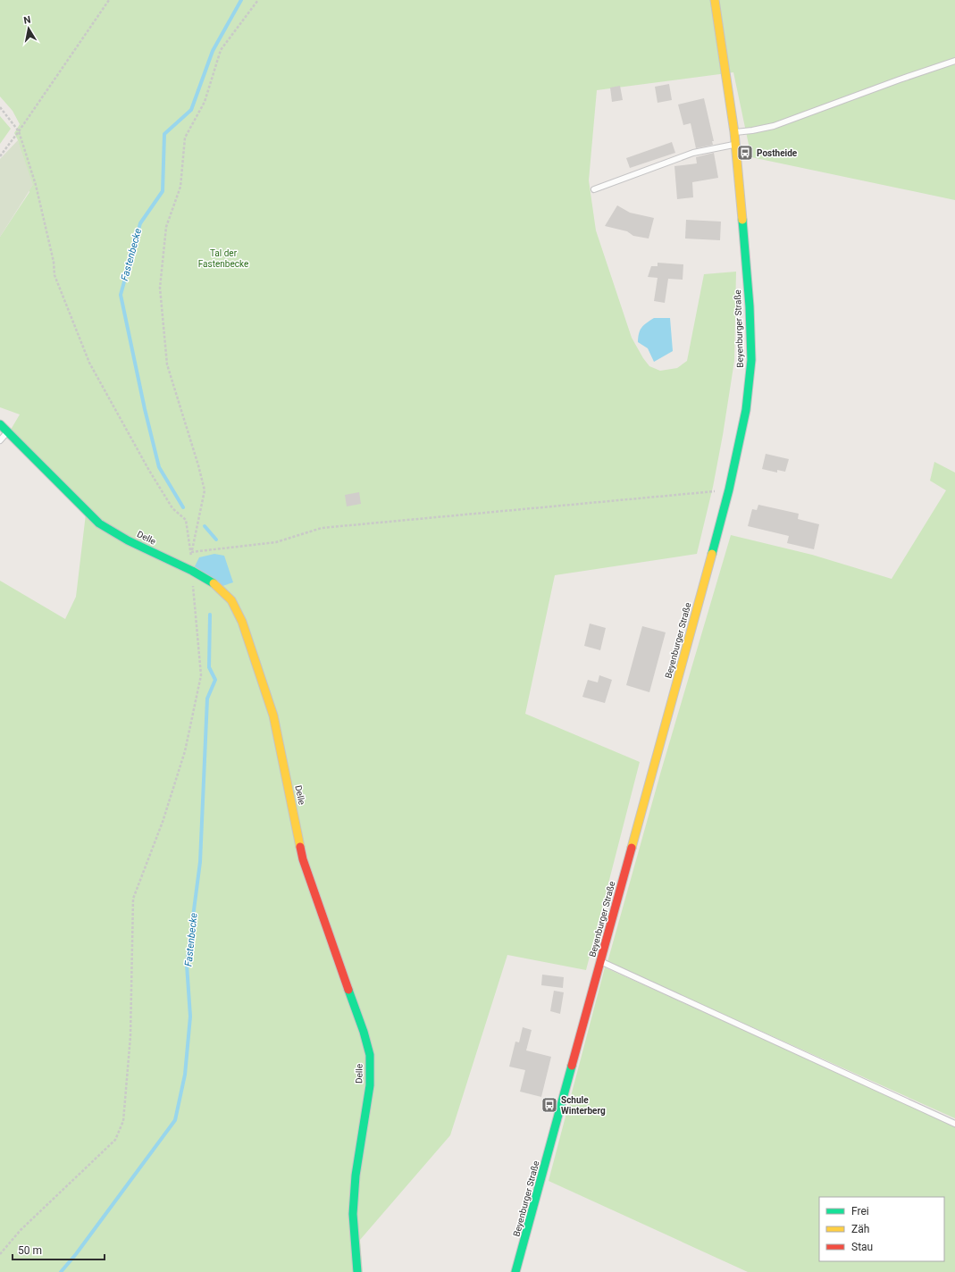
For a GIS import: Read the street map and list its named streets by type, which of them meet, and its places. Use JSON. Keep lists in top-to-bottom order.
{
  "streets": {
    "main road": ["Beyenburger Straße", "Delle"]
  },
  "water": ["Fastenbecke"],
  "parks": ["Tal der Fastenbecke"],
  "places": {
    "bus stop": ["Postheide", "Schule Winterberg"]
  },
  "legend": ["Frei", "Zäh", "Stau"],
  "scale_bar": "50 m",
  "north": "top"
}
